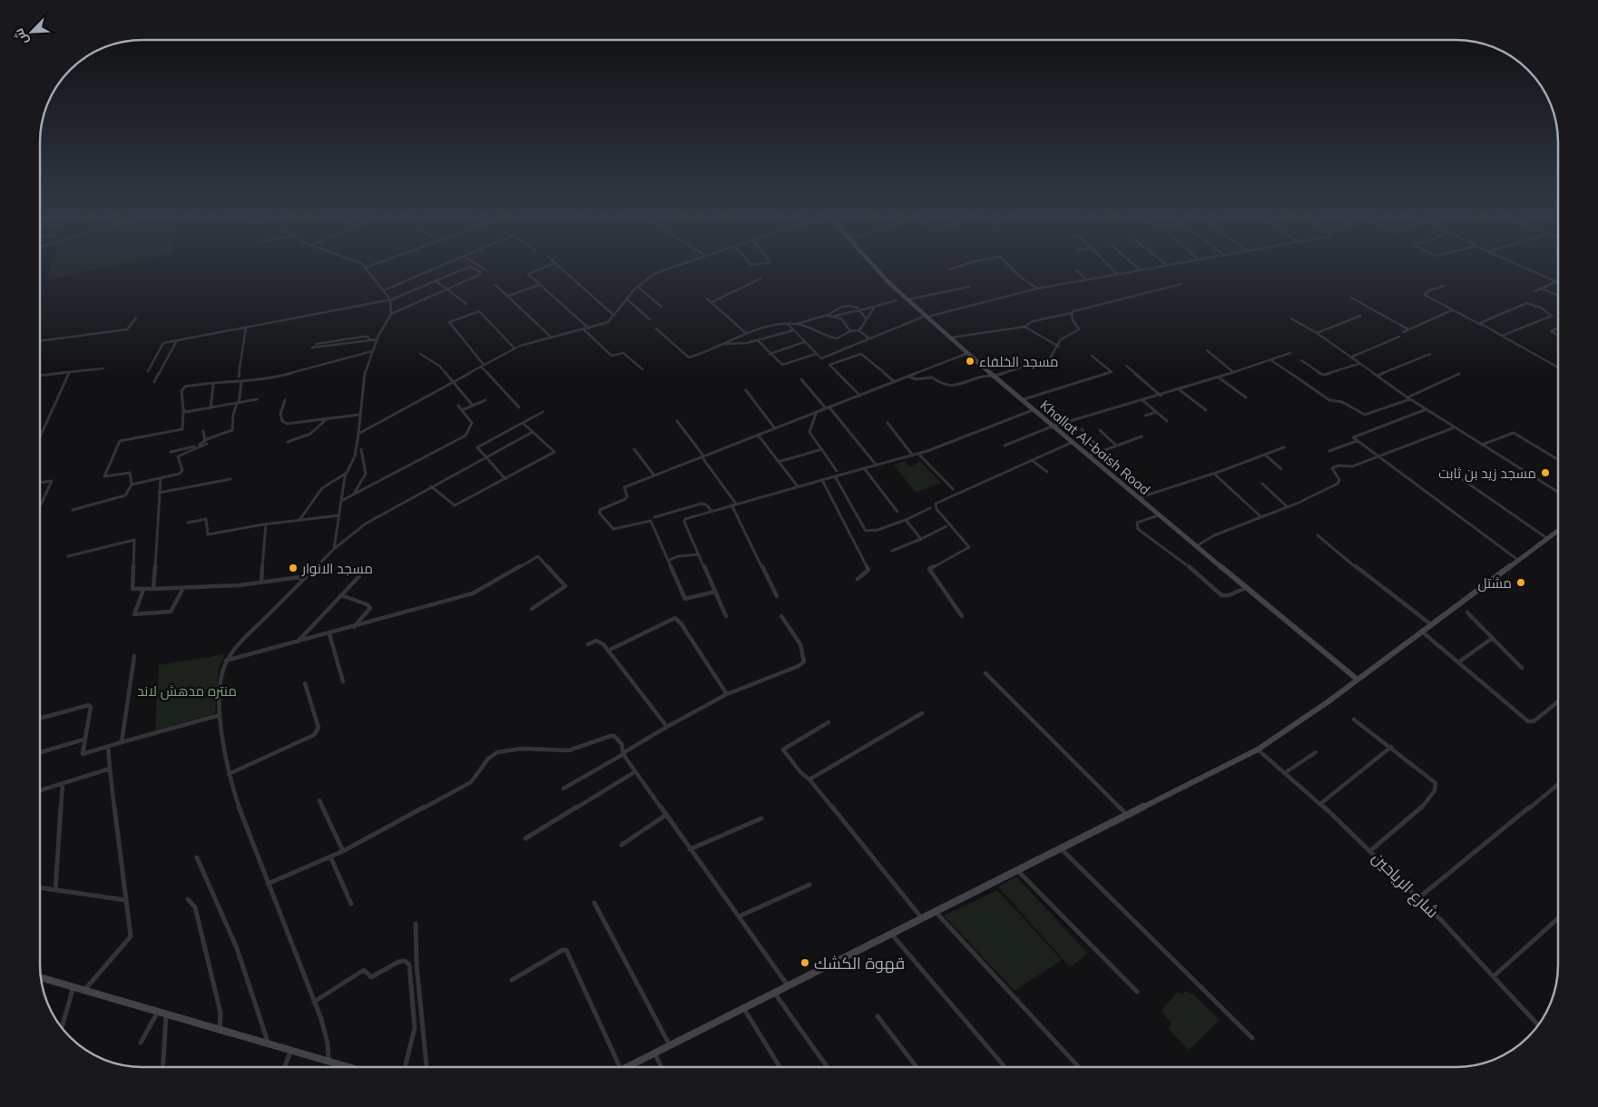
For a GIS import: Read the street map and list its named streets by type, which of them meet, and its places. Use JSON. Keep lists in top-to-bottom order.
{
  "streets": {
    "main road": ["Khallat Al-baish Road"],
    "street": ["شارع الرياحين"]
  },
  "parks": ["منتره مدهش لاند"],
  "places": [
    "مسجد الخلفاء",
    "مسجد زيد بن ثابت",
    "مسجد الانوار",
    "مشتل",
    "قهوة الكشك"
  ],
  "north": "bottom left"
}
